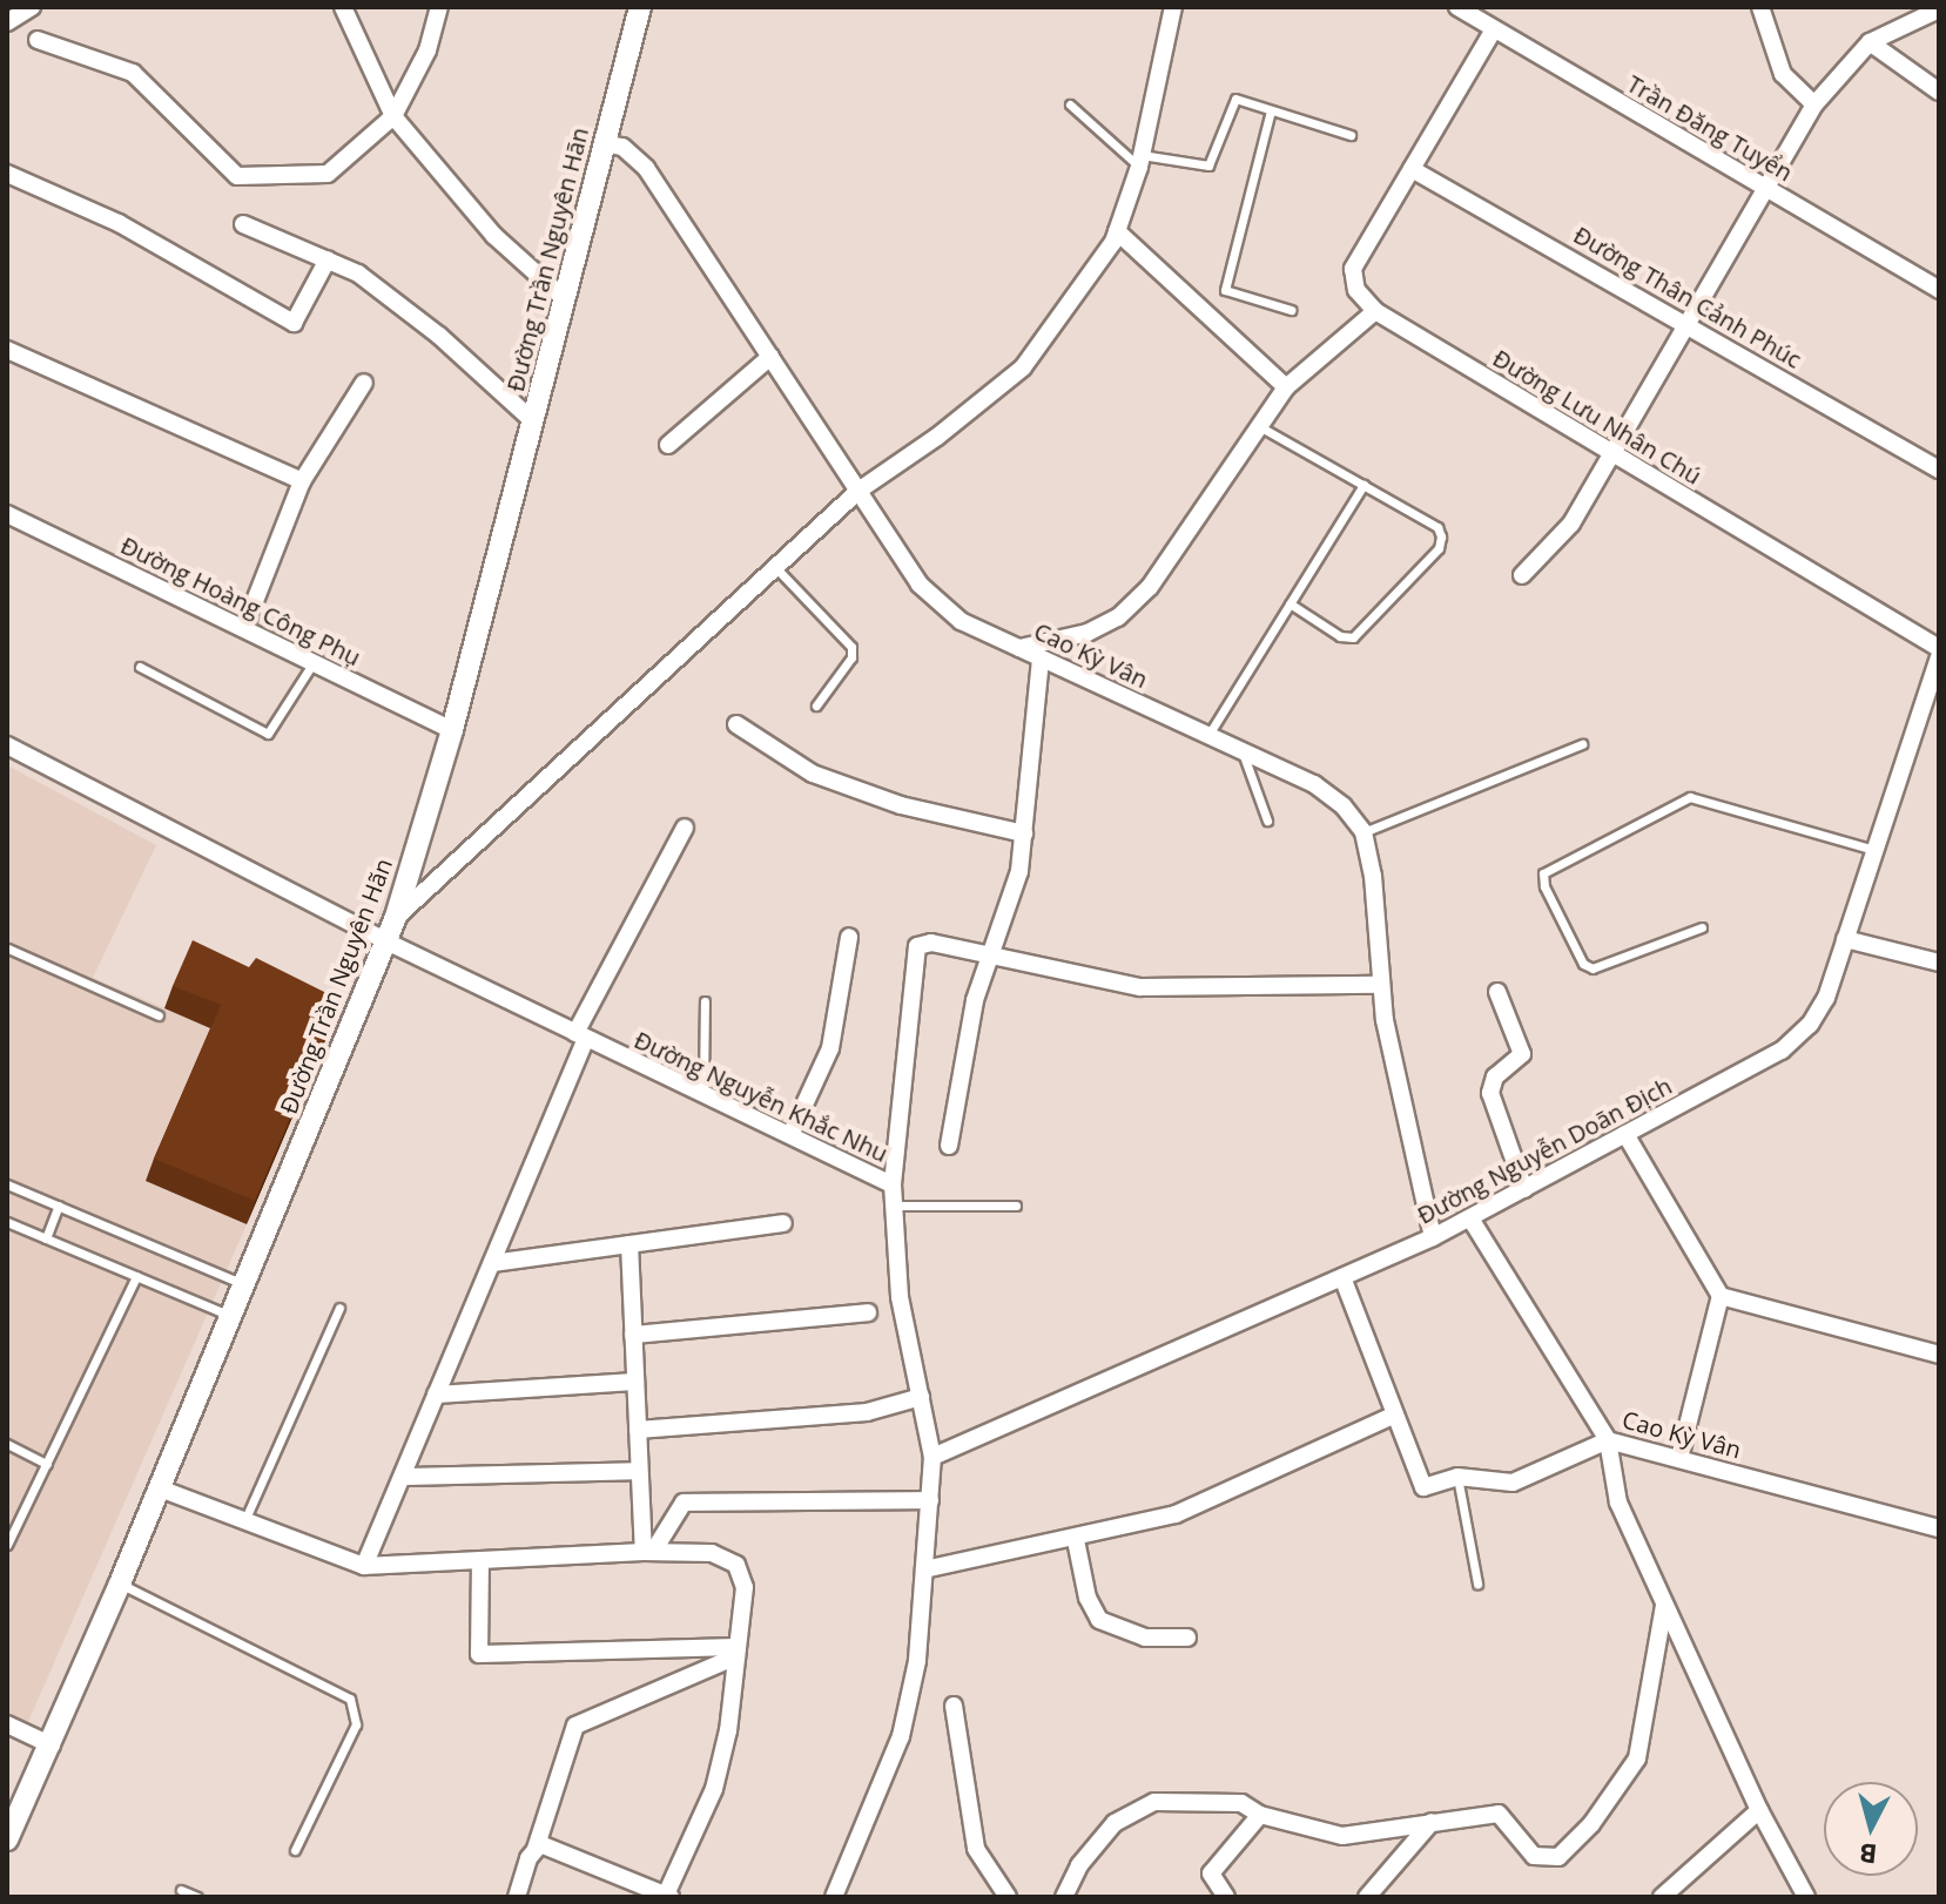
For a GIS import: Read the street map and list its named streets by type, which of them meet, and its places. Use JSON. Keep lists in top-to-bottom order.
{
  "streets": {
    "street": [
      "Trần Đăng Tuyển",
      "Đường Trần Nguyên Hãn",
      "Đường Thân Cảnh Phúc",
      "Đường Lưu Nhân Chú",
      "Đường Hoàng Công Phụ",
      "Cao Kỳ Vân",
      "Đường Nguyễn Khắc Nhu",
      "Đường Nguyễn Doãn Địch"
    ]
  },
  "crossings": [
    ["Đường Trần Nguyên Hãn", "Đường Hoàng Công Phụ"],
    ["Đường Trần Nguyên Hãn", "Cao Kỳ Vân"],
    ["Đường Trần Nguyên Hãn", "Đường Nguyễn Khắc Nhu"],
    ["Cao Kỳ Vân", "Đường Nguyễn Doãn Địch"],
    ["Đường Nguyễn Khắc Nhu", "Đường Nguyễn Doãn Địch"]
  ],
  "north": "bottom"
}
